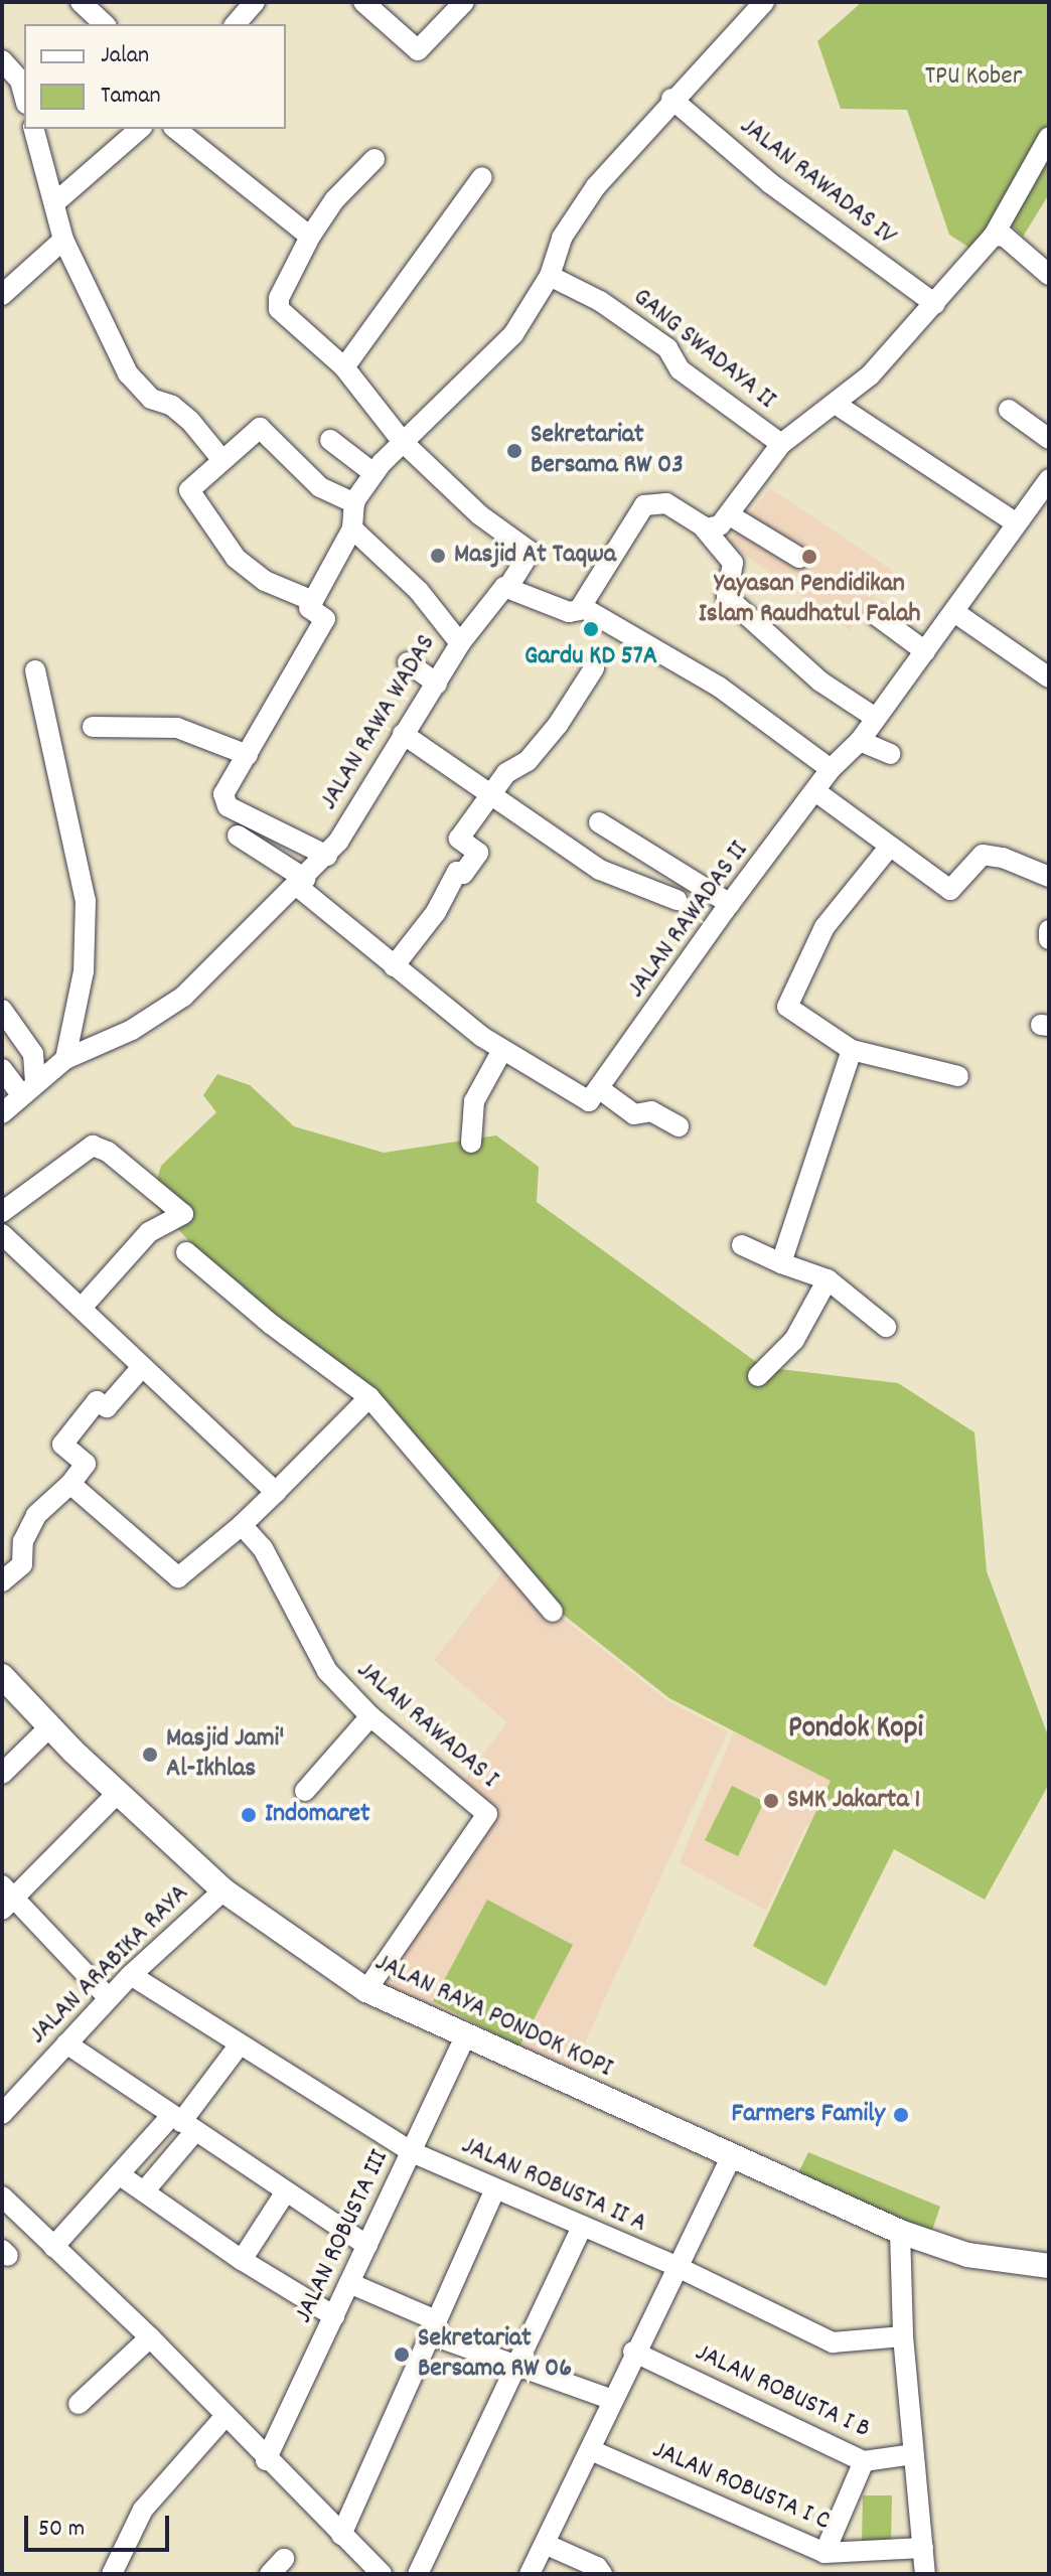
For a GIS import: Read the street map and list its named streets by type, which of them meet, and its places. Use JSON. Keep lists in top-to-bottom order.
{
  "streets": {
    "street": [
      "JALAN RAWADAS IV",
      "GANG SWADAYA II",
      "JALAN RAWA WADAS",
      "JALAN RAWADAS II",
      "JALAN RAWADAS I",
      "JALAN ARABIKA RAYA",
      "JALAN RAYA PONDOK KOPI",
      "JALAN ROBUSTA II A",
      "JALAN ROBUSTA III",
      "JALAN ROBUSTA I B",
      "JALAN ROBUSTA I C"
    ]
  },
  "crossings": [
    ["JALAN RAWADAS I", "JALAN RAYA PONDOK KOPI"],
    ["JALAN ARABIKA RAYA", "JALAN RAYA PONDOK KOPI"],
    ["JALAN ARABIKA RAYA", "JALAN ROBUSTA II A"],
    ["JALAN RAYA PONDOK KOPI", "JALAN ROBUSTA III"],
    ["JALAN ROBUSTA II A", "JALAN ROBUSTA III"]
  ],
  "districts": ["Pondok Kopi"],
  "parks": ["TPU Kober"],
  "places": [
    "Sekretariat Bersama RW 03",
    "Masjid At Taqwa",
    "Yayasan Pendidikan Islam Raudhatul Falah",
    "Gardu KD 57A",
    "Masjid Jami' Al-Ikhlas",
    "SMK Jakarta 1",
    "Indomaret",
    "Farmers Family",
    "Sekretariat Bersama RW 06"
  ],
  "legend": ["Jalan", "Taman"],
  "scale_bar": "50 m"
}
